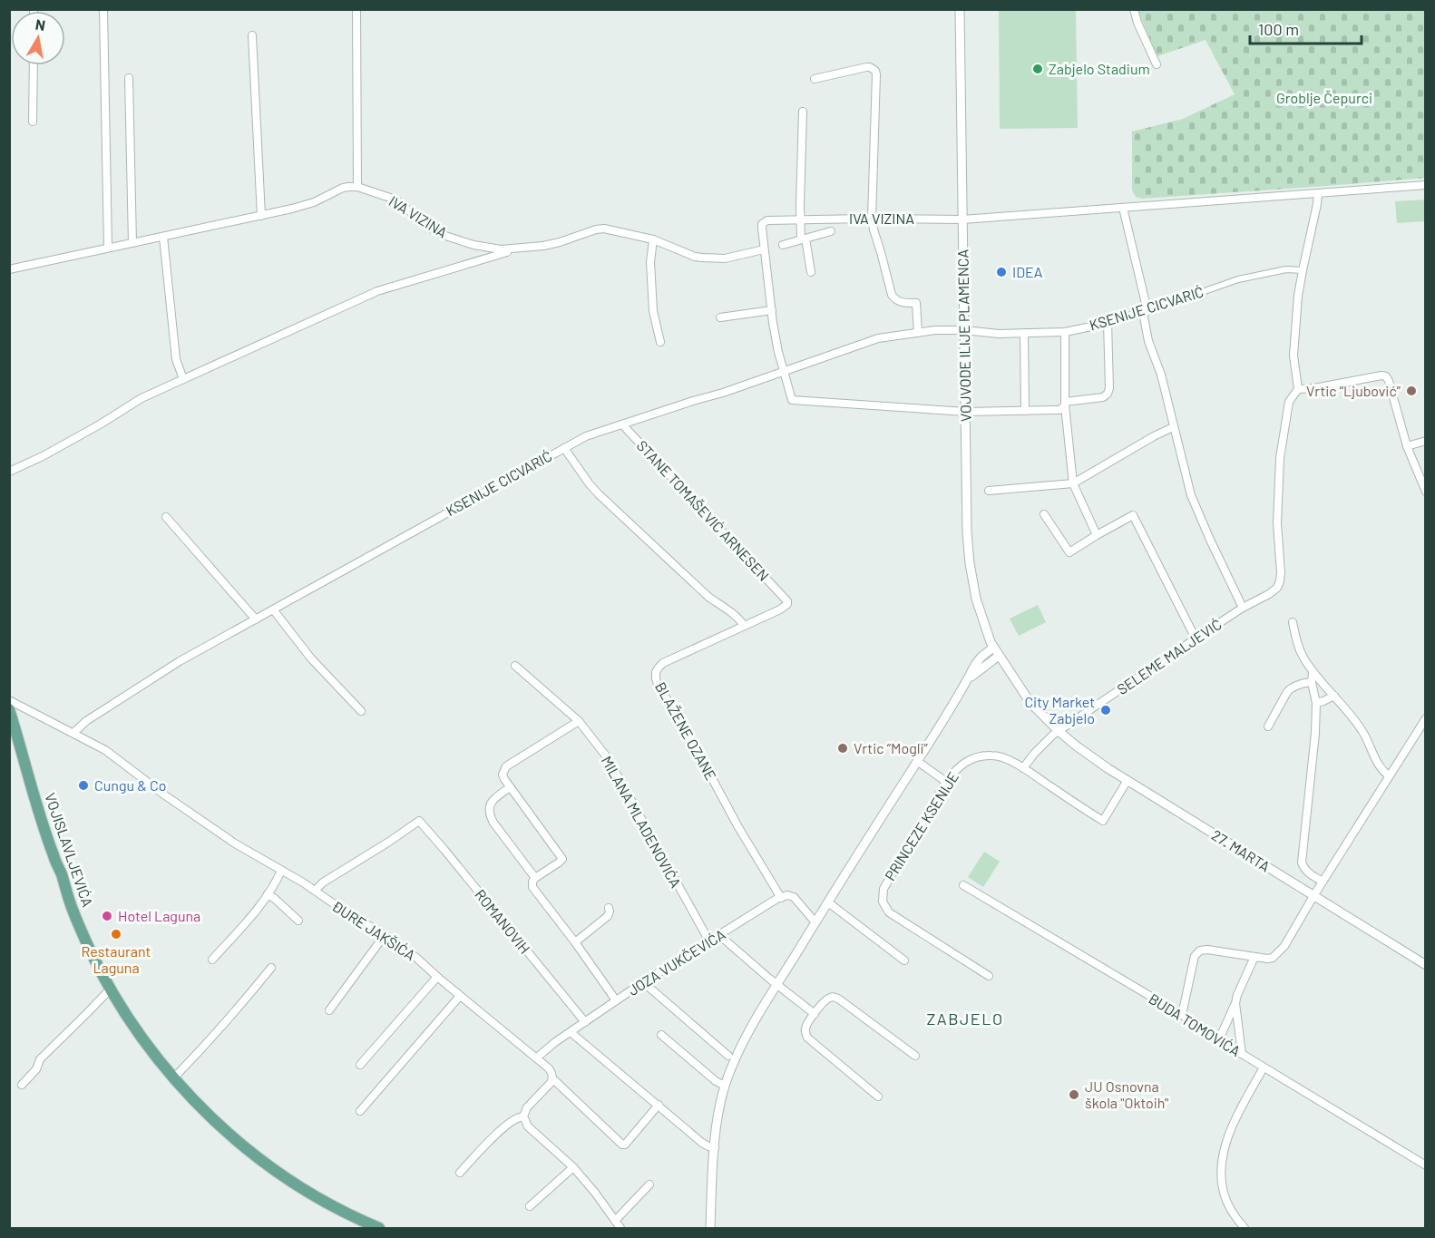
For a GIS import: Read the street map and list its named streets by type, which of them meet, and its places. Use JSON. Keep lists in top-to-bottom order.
{
  "streets": {
    "main road": ["VOJISLAVLJEVIĆA"],
    "street": [
      "IVA VIZINA",
      "KSENIJE CICVARIĆ",
      "VOJVODE ILIJE PLAMENCA",
      "STANE TOMAŠEVIĆ ARNESEN",
      "SELEME MALJEVIĆ",
      "BLAŽENE OZANE",
      "MILANA MLADENOVIĆA",
      "PRINCEZE KSENIJE",
      "27. MARTA",
      "ROMANOVIH",
      "ĐURE JAKŠIĆA",
      "JOZA VUKČEVIĆA",
      "BUDA TOMOVIĆA"
    ]
  },
  "crossings": [
    ["IVA VIZINA", "KSENIJE CICVARIĆ"],
    ["IVA VIZINA", "VOJVODE ILIJE PLAMENCA"],
    ["KSENIJE CICVARIĆ", "VOJVODE ILIJE PLAMENCA"],
    ["KSENIJE CICVARIĆ", "STANE TOMAŠEVIĆ ARNESEN"],
    ["KSENIJE CICVARIĆ", "ĐURE JAKŠIĆA"],
    ["VOJVODE ILIJE PLAMENCA", "27. MARTA"],
    ["STANE TOMAŠEVIĆ ARNESEN", "BLAŽENE OZANE"],
    ["SELEME MALJEVIĆ", "27. MARTA"],
    ["BLAŽENE OZANE", "JOZA VUKČEVIĆA"],
    ["MILANA MLADENOVIĆA", "JOZA VUKČEVIĆA"],
    ["PRINCEZE KSENIJE", "27. MARTA"],
    ["ROMANOVIH", "ĐURE JAKŠIĆA"],
    ["ROMANOVIH", "JOZA VUKČEVIĆA"],
    ["ĐURE JAKŠIĆA", "JOZA VUKČEVIĆA"]
  ],
  "districts": ["ZABJELO"],
  "parks": ["Groblje Čepurci"],
  "places": [
    "Zabjelo Stadium",
    "IDEA",
    "Vrtic “Ljubović”",
    "City Market Zabjelo",
    "Vrtic “Mogli”",
    "Cungu & Co",
    "Hotel Laguna",
    "Restaurant Laguna",
    "JU Osnovna škola \"Oktoih\""
  ],
  "scale_bar": "100 m",
  "north": "top"
}
